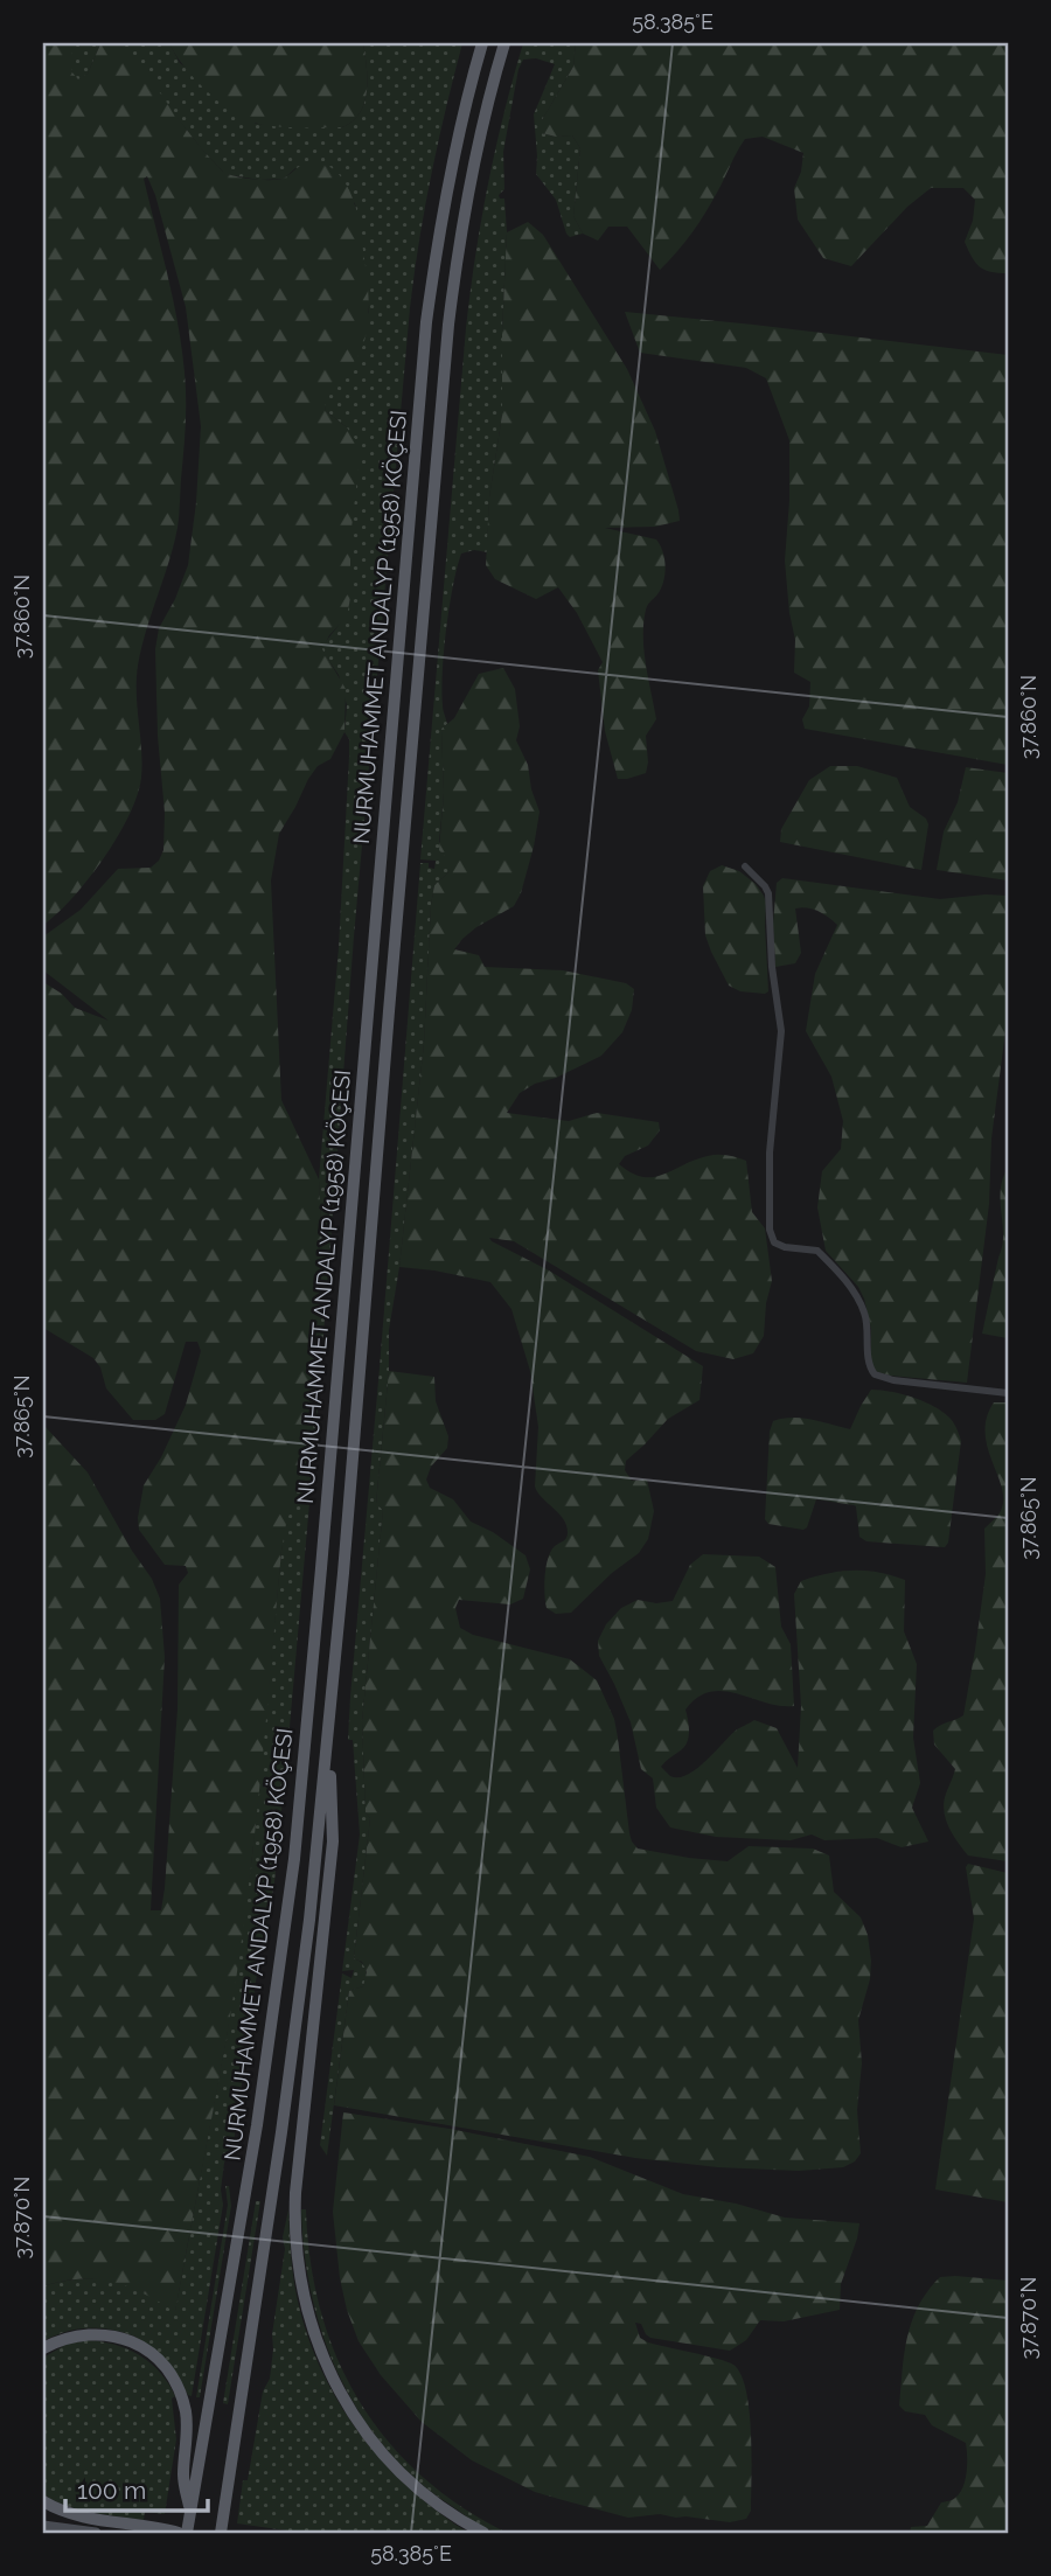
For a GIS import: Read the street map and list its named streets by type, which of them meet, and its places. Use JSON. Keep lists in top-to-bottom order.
{
  "streets": {
    "main road": ["NURMUHAMMET ANDALYP (1958) KÖÇESI"]
  },
  "scale_bar": "100 m",
  "coordinates": [
    "58.385°E",
    "37.860°N",
    "37.865°N",
    "37.870°N"
  ]
}
